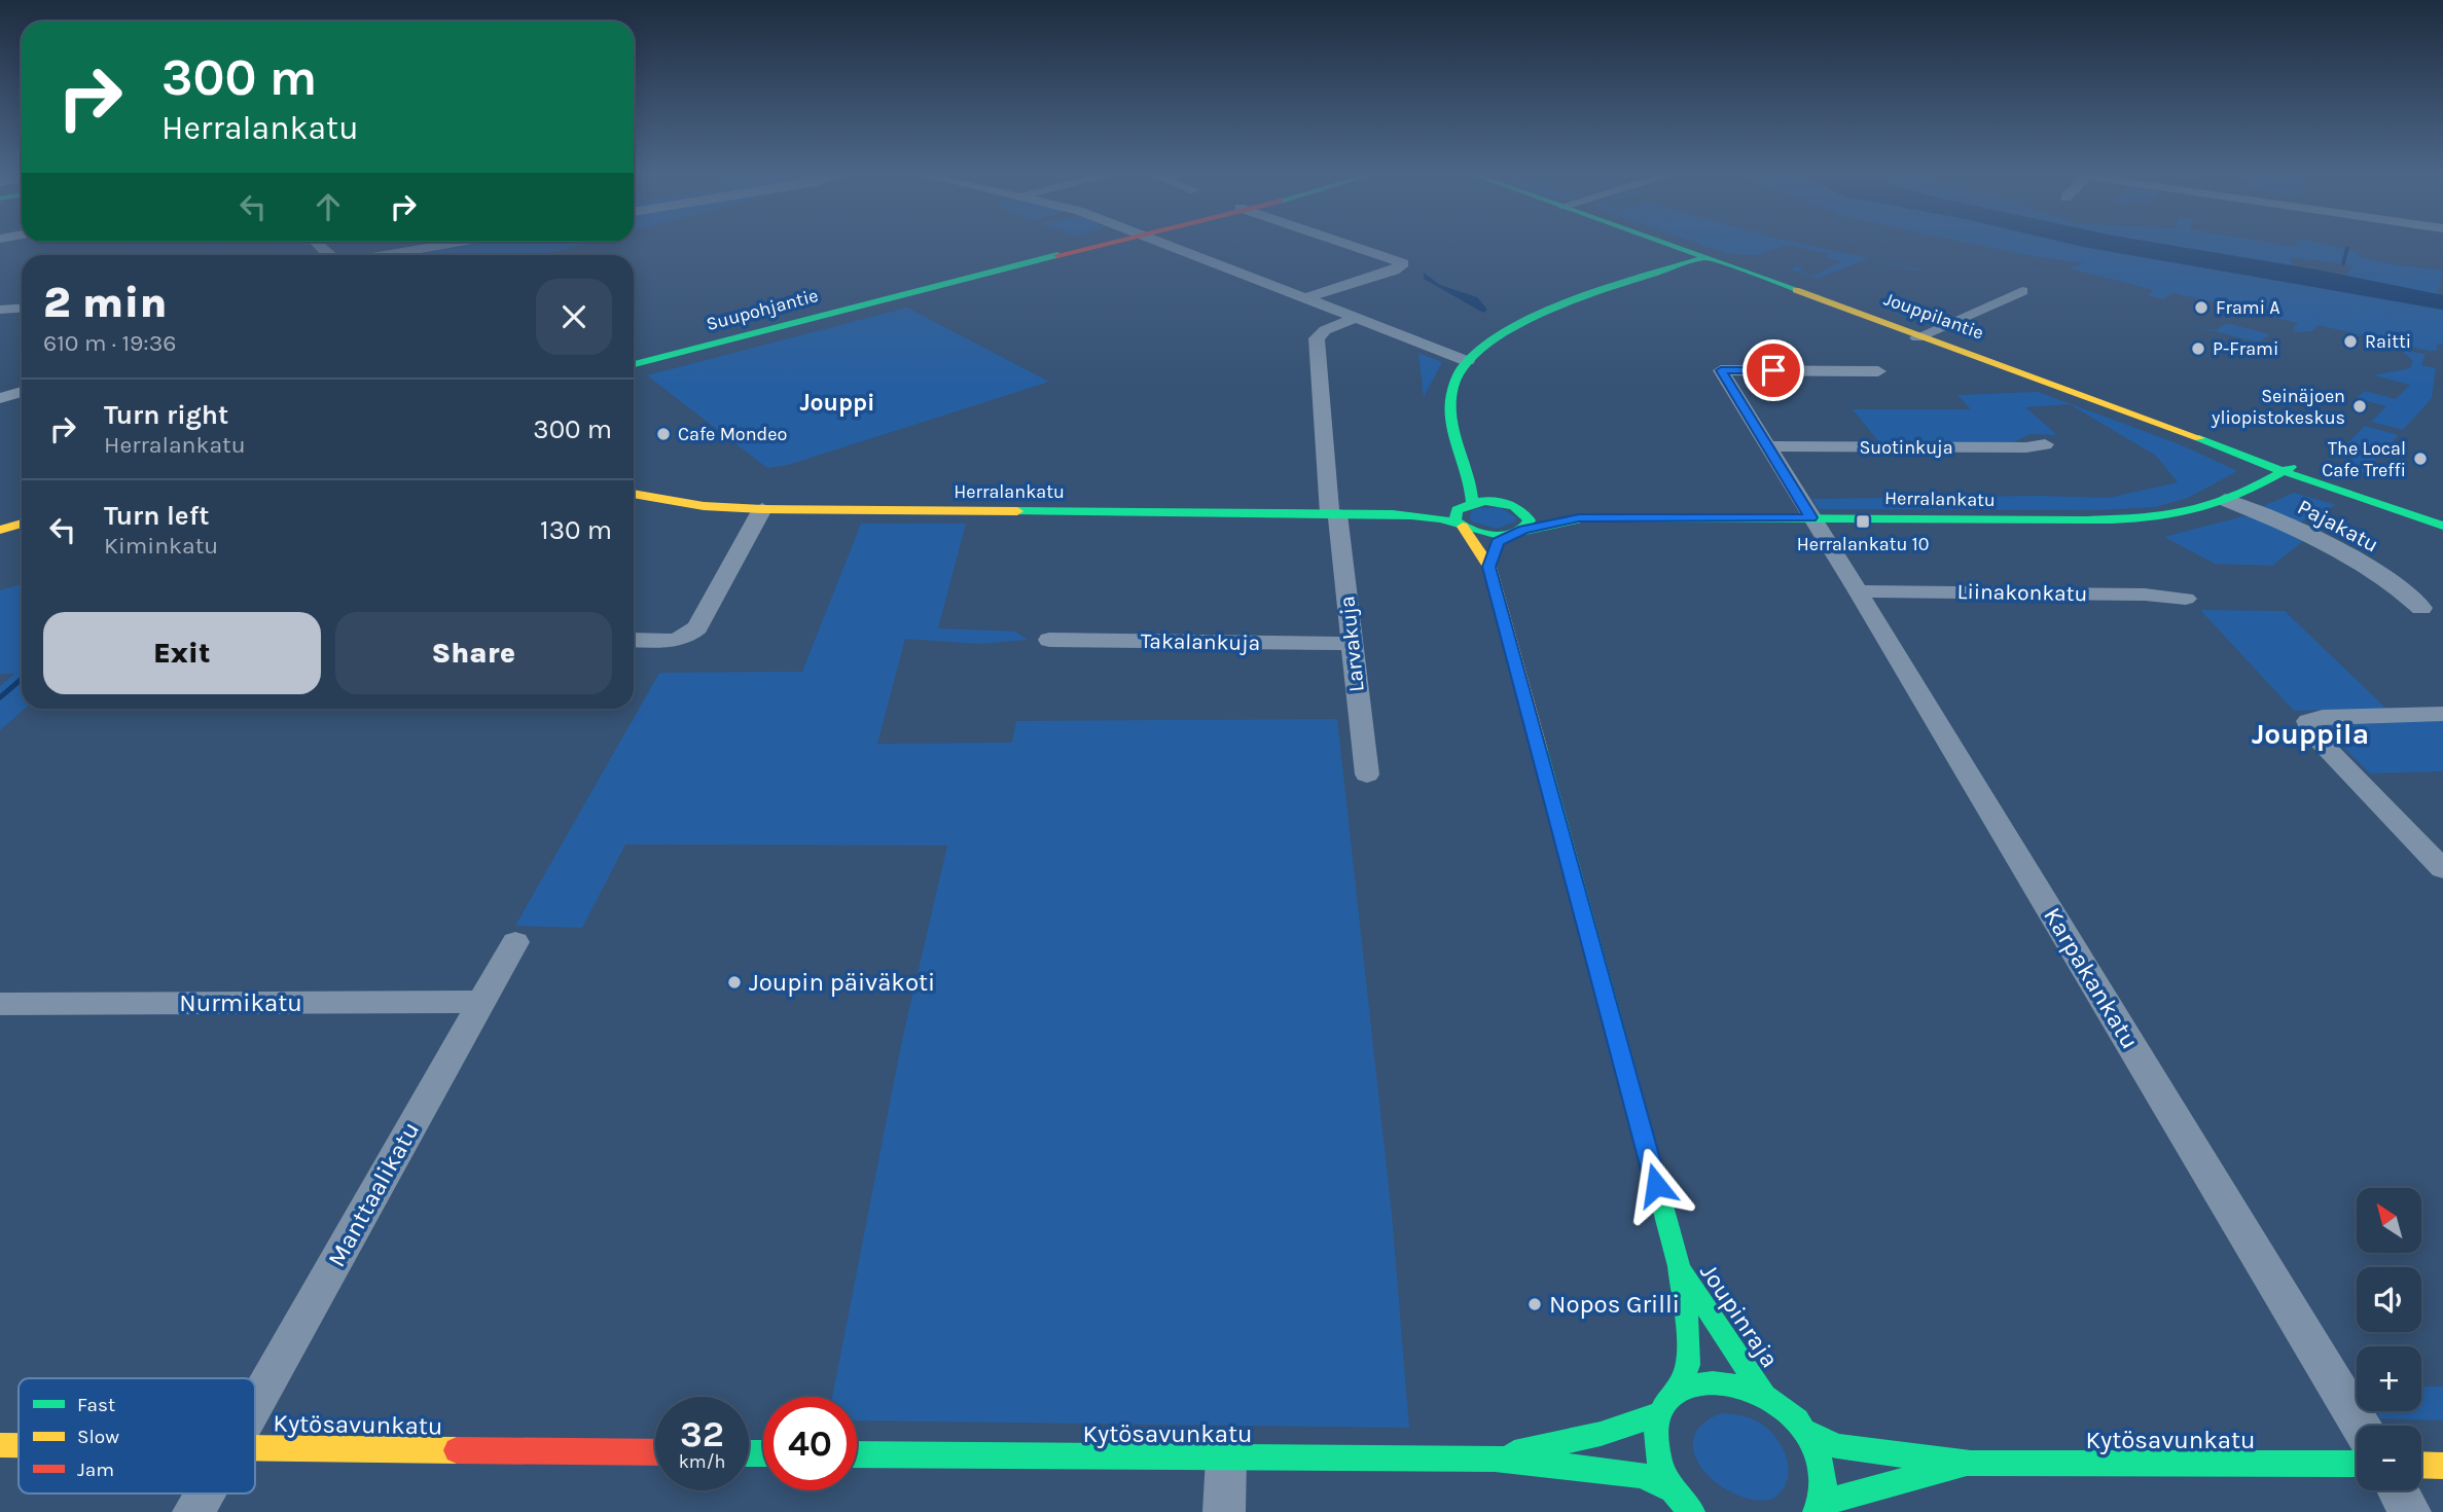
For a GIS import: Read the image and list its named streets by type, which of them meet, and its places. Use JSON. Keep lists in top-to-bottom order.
{
  "streets": {
    "street": [
      "Suupohjantie",
      "Jouppilantie",
      "Suotinkuja",
      "Herralankatu",
      "Pajakatu",
      "Liinakonkatu",
      "Takalankuja",
      "Larvakuja",
      "Karpakankatu",
      "Nurmikatu",
      "Manttaalikatu",
      "Joupinraja",
      "Kytösavunkatu"
    ]
  },
  "crossings": [
    ["Jouppilantie", "Herralankatu"],
    ["Suotinkuja", "Karpakankatu"],
    ["Herralankatu", "Pajakatu"],
    ["Herralankatu", "Larvakuja"],
    ["Herralankatu", "Karpakankatu"],
    ["Herralankatu", "Joupinraja"],
    ["Liinakonkatu", "Karpakankatu"],
    ["Takalankuja", "Larvakuja"],
    ["Nurmikatu", "Manttaalikatu"]
  ],
  "districts": ["Jouppi", "Jouppila"],
  "places": {
    "other": [
      "Frami A",
      "Raitti",
      "P-Frami",
      "Seinäjoen yliopistokeskus",
      "Cafe Mondeo",
      "The Local Cafe Treffi",
      "Joupin päiväkoti",
      "Nopos Grilli"
    ],
    "transit": ["Herralankatu 10"]
  },
  "legend": ["Fast", "Slow", "Jam"],
  "north": "top left",
  "page": {
    "turn": ["300 m", "Herralankatu"],
    "heading": ["2 min", "610 m · 19:36"],
    "list": [
      {
        "name": "Turn right",
        "note": "Herralankatu",
        "value": "300 m"
      },
      {
        "name": "Turn left",
        "note": "Kiminkatu",
        "value": "130 m"
      }
    ],
    "buttons": ["Exit", "Share"],
    "map_buttons": ["+", "−"],
    "speed": "32 km/h",
    "limit": "40"
  }
}
